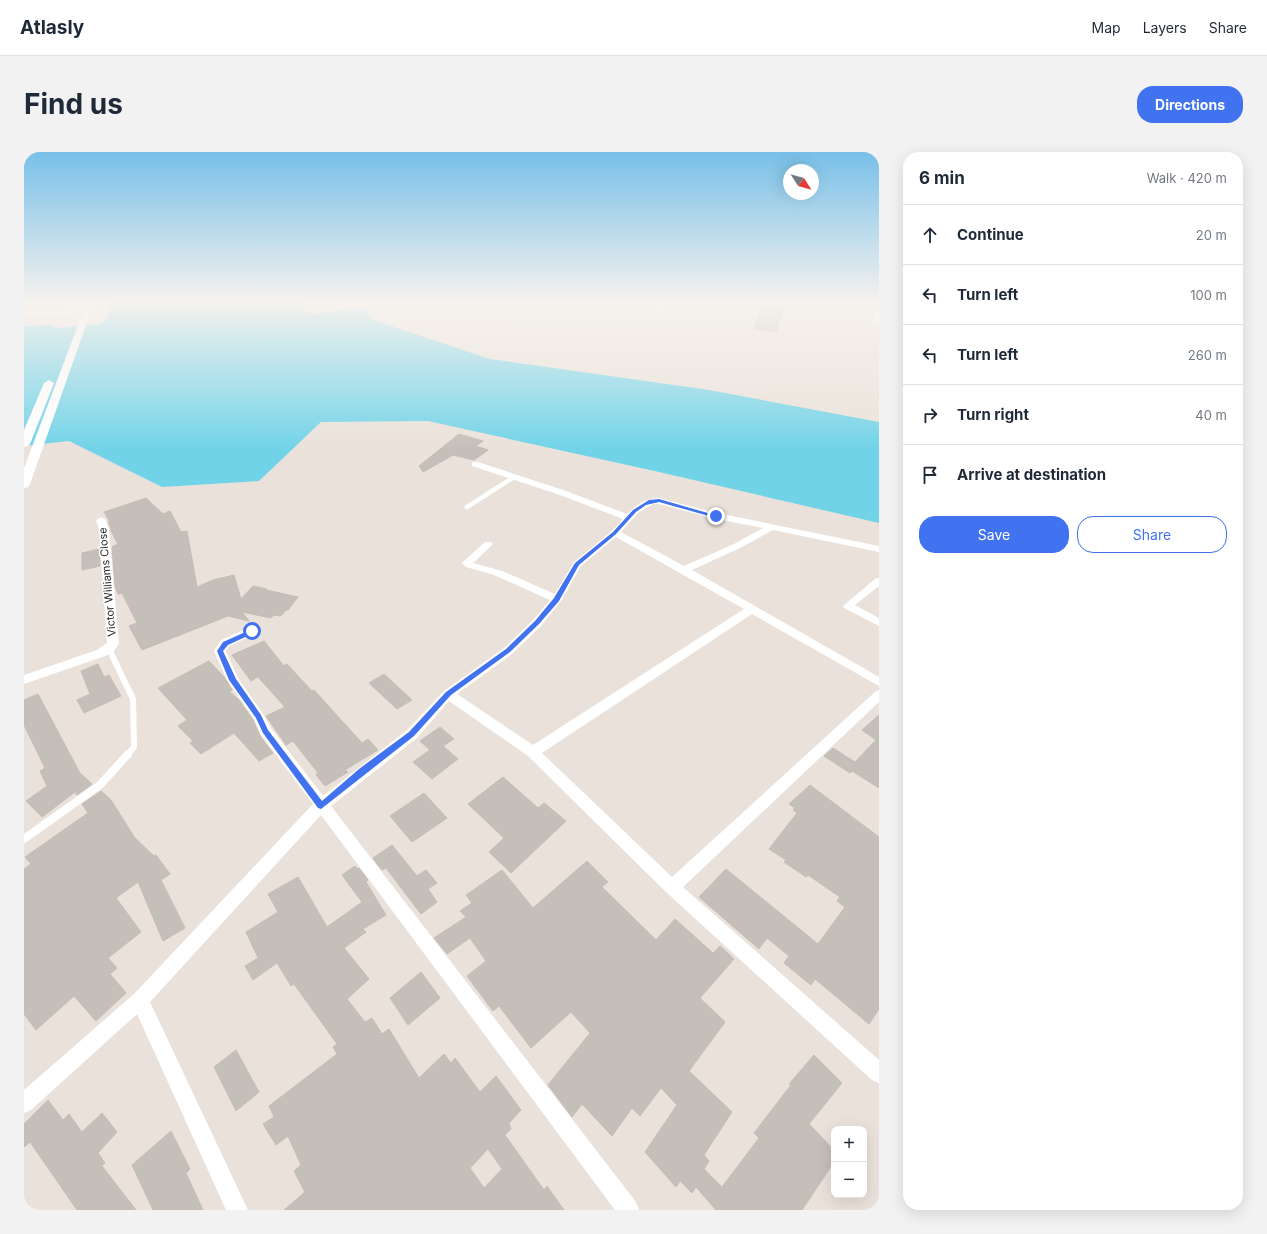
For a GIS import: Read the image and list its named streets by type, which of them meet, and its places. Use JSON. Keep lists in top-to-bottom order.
{
  "streets": {
    "street": ["Victor Williams Close"]
  },
  "north": "bottom right",
  "page": {
    "header": "Atlasly",
    "nav": ["Map", "Layers", "Share"],
    "buttons": [
      "Directions",
      ["Save", "Share"]
    ],
    "title": "Find us",
    "heading": ["6 min", "Walk · 420 m"],
    "list": [
      ["Continue", "20 m"],
      ["Turn left", "100 m"],
      ["Turn left", "260 m"],
      ["Turn right", "40 m"],
      "Arrive at destination"
    ],
    "map_buttons": ["+", "−"]
  }
}
